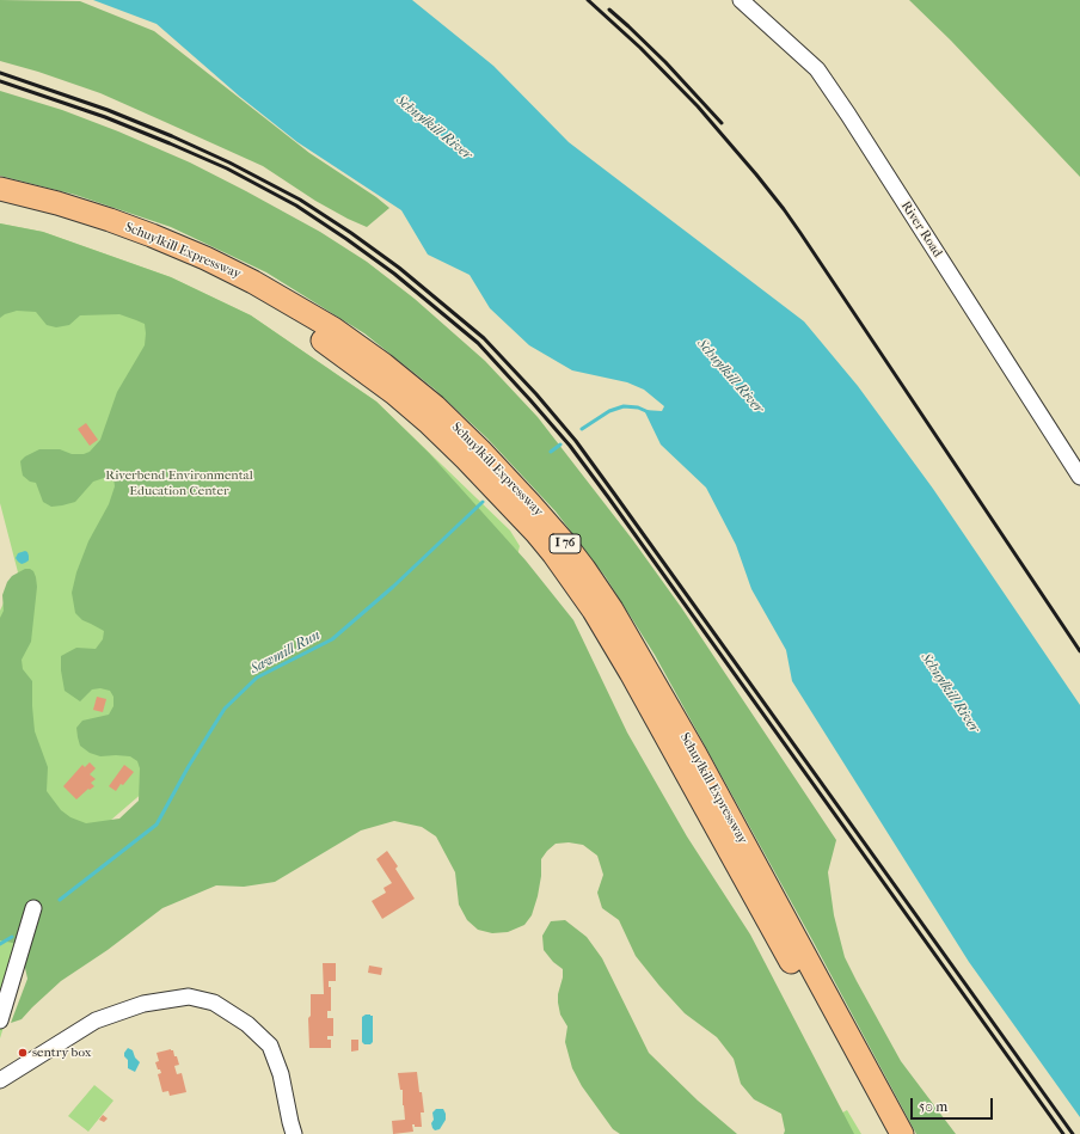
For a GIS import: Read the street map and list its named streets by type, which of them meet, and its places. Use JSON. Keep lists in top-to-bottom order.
{
  "streets": {
    "highway": ["Schuylkill Expressway", "I 76"],
    "street": ["River Road"]
  },
  "water": ["Schuylkill River", "Sawmill Run"],
  "parks": ["Riverbend Environmental Education Center"],
  "places": ["sentry box"],
  "scale_bar": "50 m"
}
